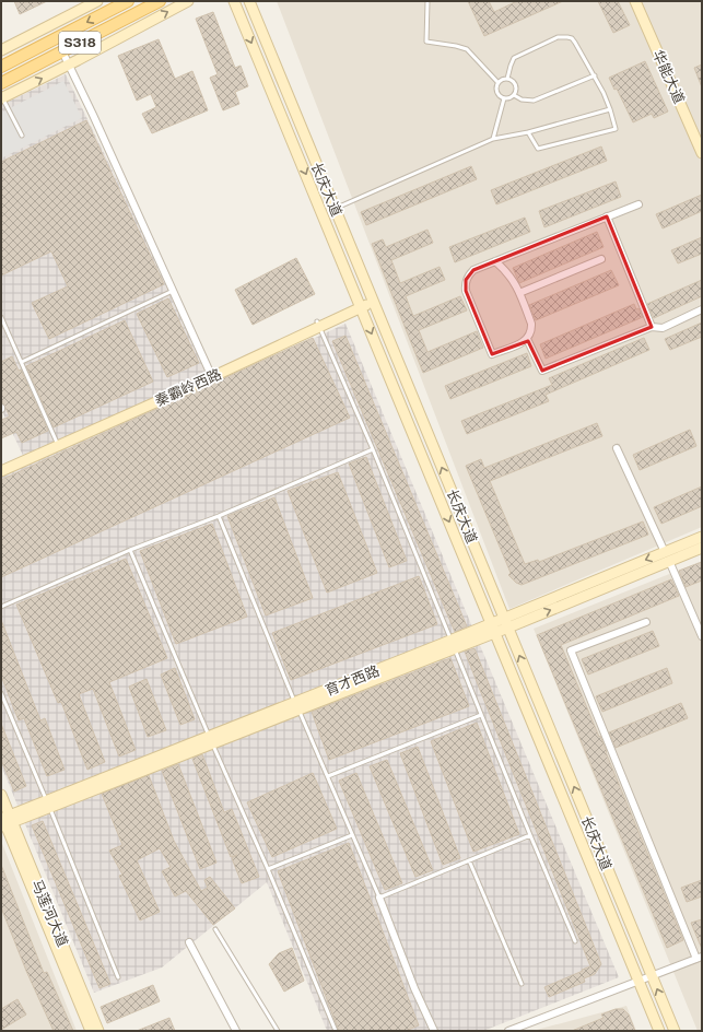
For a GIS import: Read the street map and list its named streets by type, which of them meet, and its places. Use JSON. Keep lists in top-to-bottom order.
{
  "streets": {
    "main road": [
      "S318",
      "华能大道",
      "长庆大道",
      "秦霸岭西路",
      "育才西路",
      "马莲河大道"
    ]
  },
  "crossings": [
    ["长庆大道", "秦霸岭西路"],
    ["长庆大道", "育才西路"],
    ["育才西路", "马莲河大道"]
  ]
}
